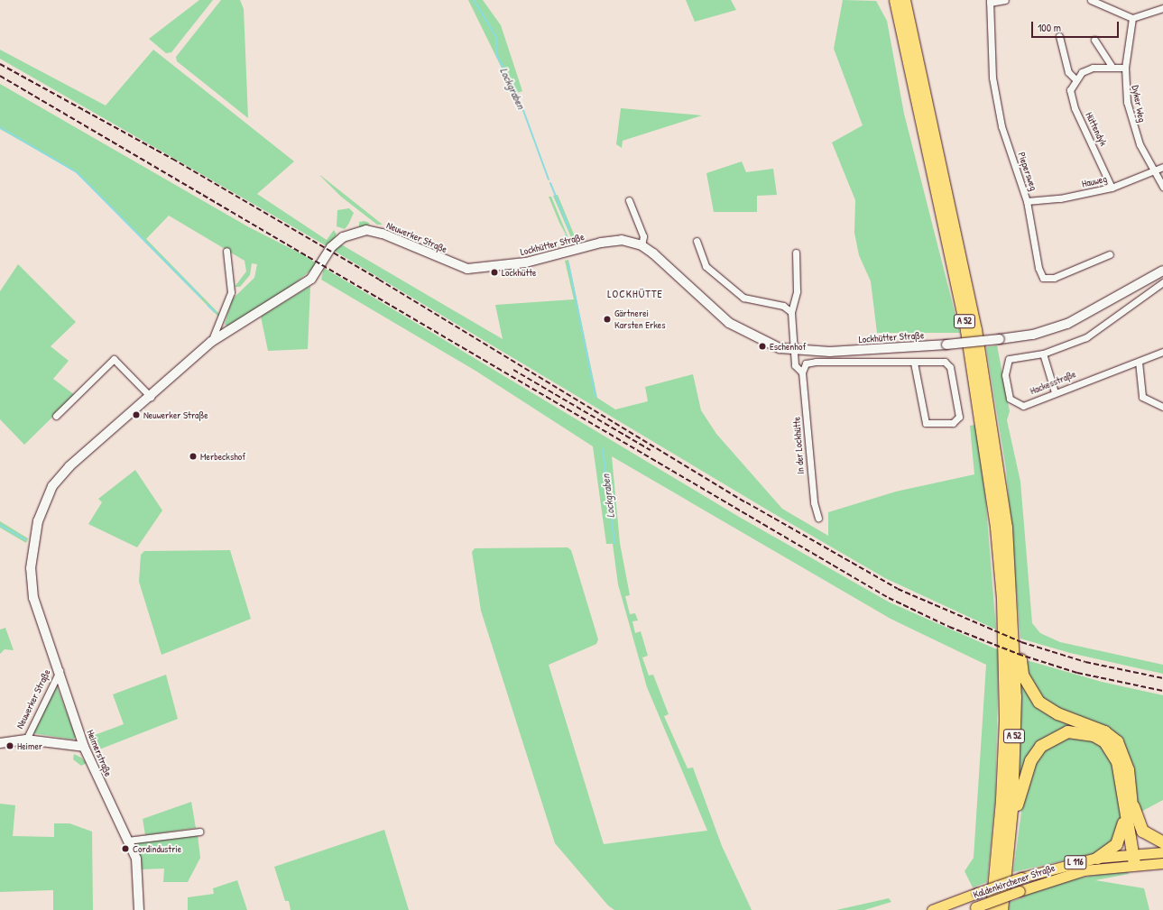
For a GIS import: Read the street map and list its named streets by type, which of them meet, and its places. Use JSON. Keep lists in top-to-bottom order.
{
  "streets": {
    "highway": ["A 52"],
    "main road": ["L 116", "Kaldenkirchener Straße"],
    "street": [
      "Dyker Weg",
      "Hüttendyk",
      "Piepersweg",
      "Hauweg",
      "Neuwerker Straße",
      "Lockhütter Straße",
      "Hackesstraße",
      "In der Lockhütte",
      "Heimerstraße"
    ]
  },
  "crossings": [
    ["Dyker Weg", "Hauweg"],
    ["Hüttendyk", "Hauweg"],
    ["Piepersweg", "Hauweg"],
    ["Neuwerker Straße", "Lockhütter Straße"],
    ["Neuwerker Straße", "Heimerstraße"],
    ["Lockhütter Straße", "In der Lockhütte"]
  ],
  "districts": ["LOCKHÜTTE"],
  "water": ["Lockgraben"],
  "places": [
    "Lockhütte",
    "Gärtnerei Karsten Erkes",
    "Eschenhof",
    "Neuwerker Straße",
    "Merbeckshof",
    "Heimer",
    "Cordindustrie"
  ],
  "scale_bar": "100 m"
}
